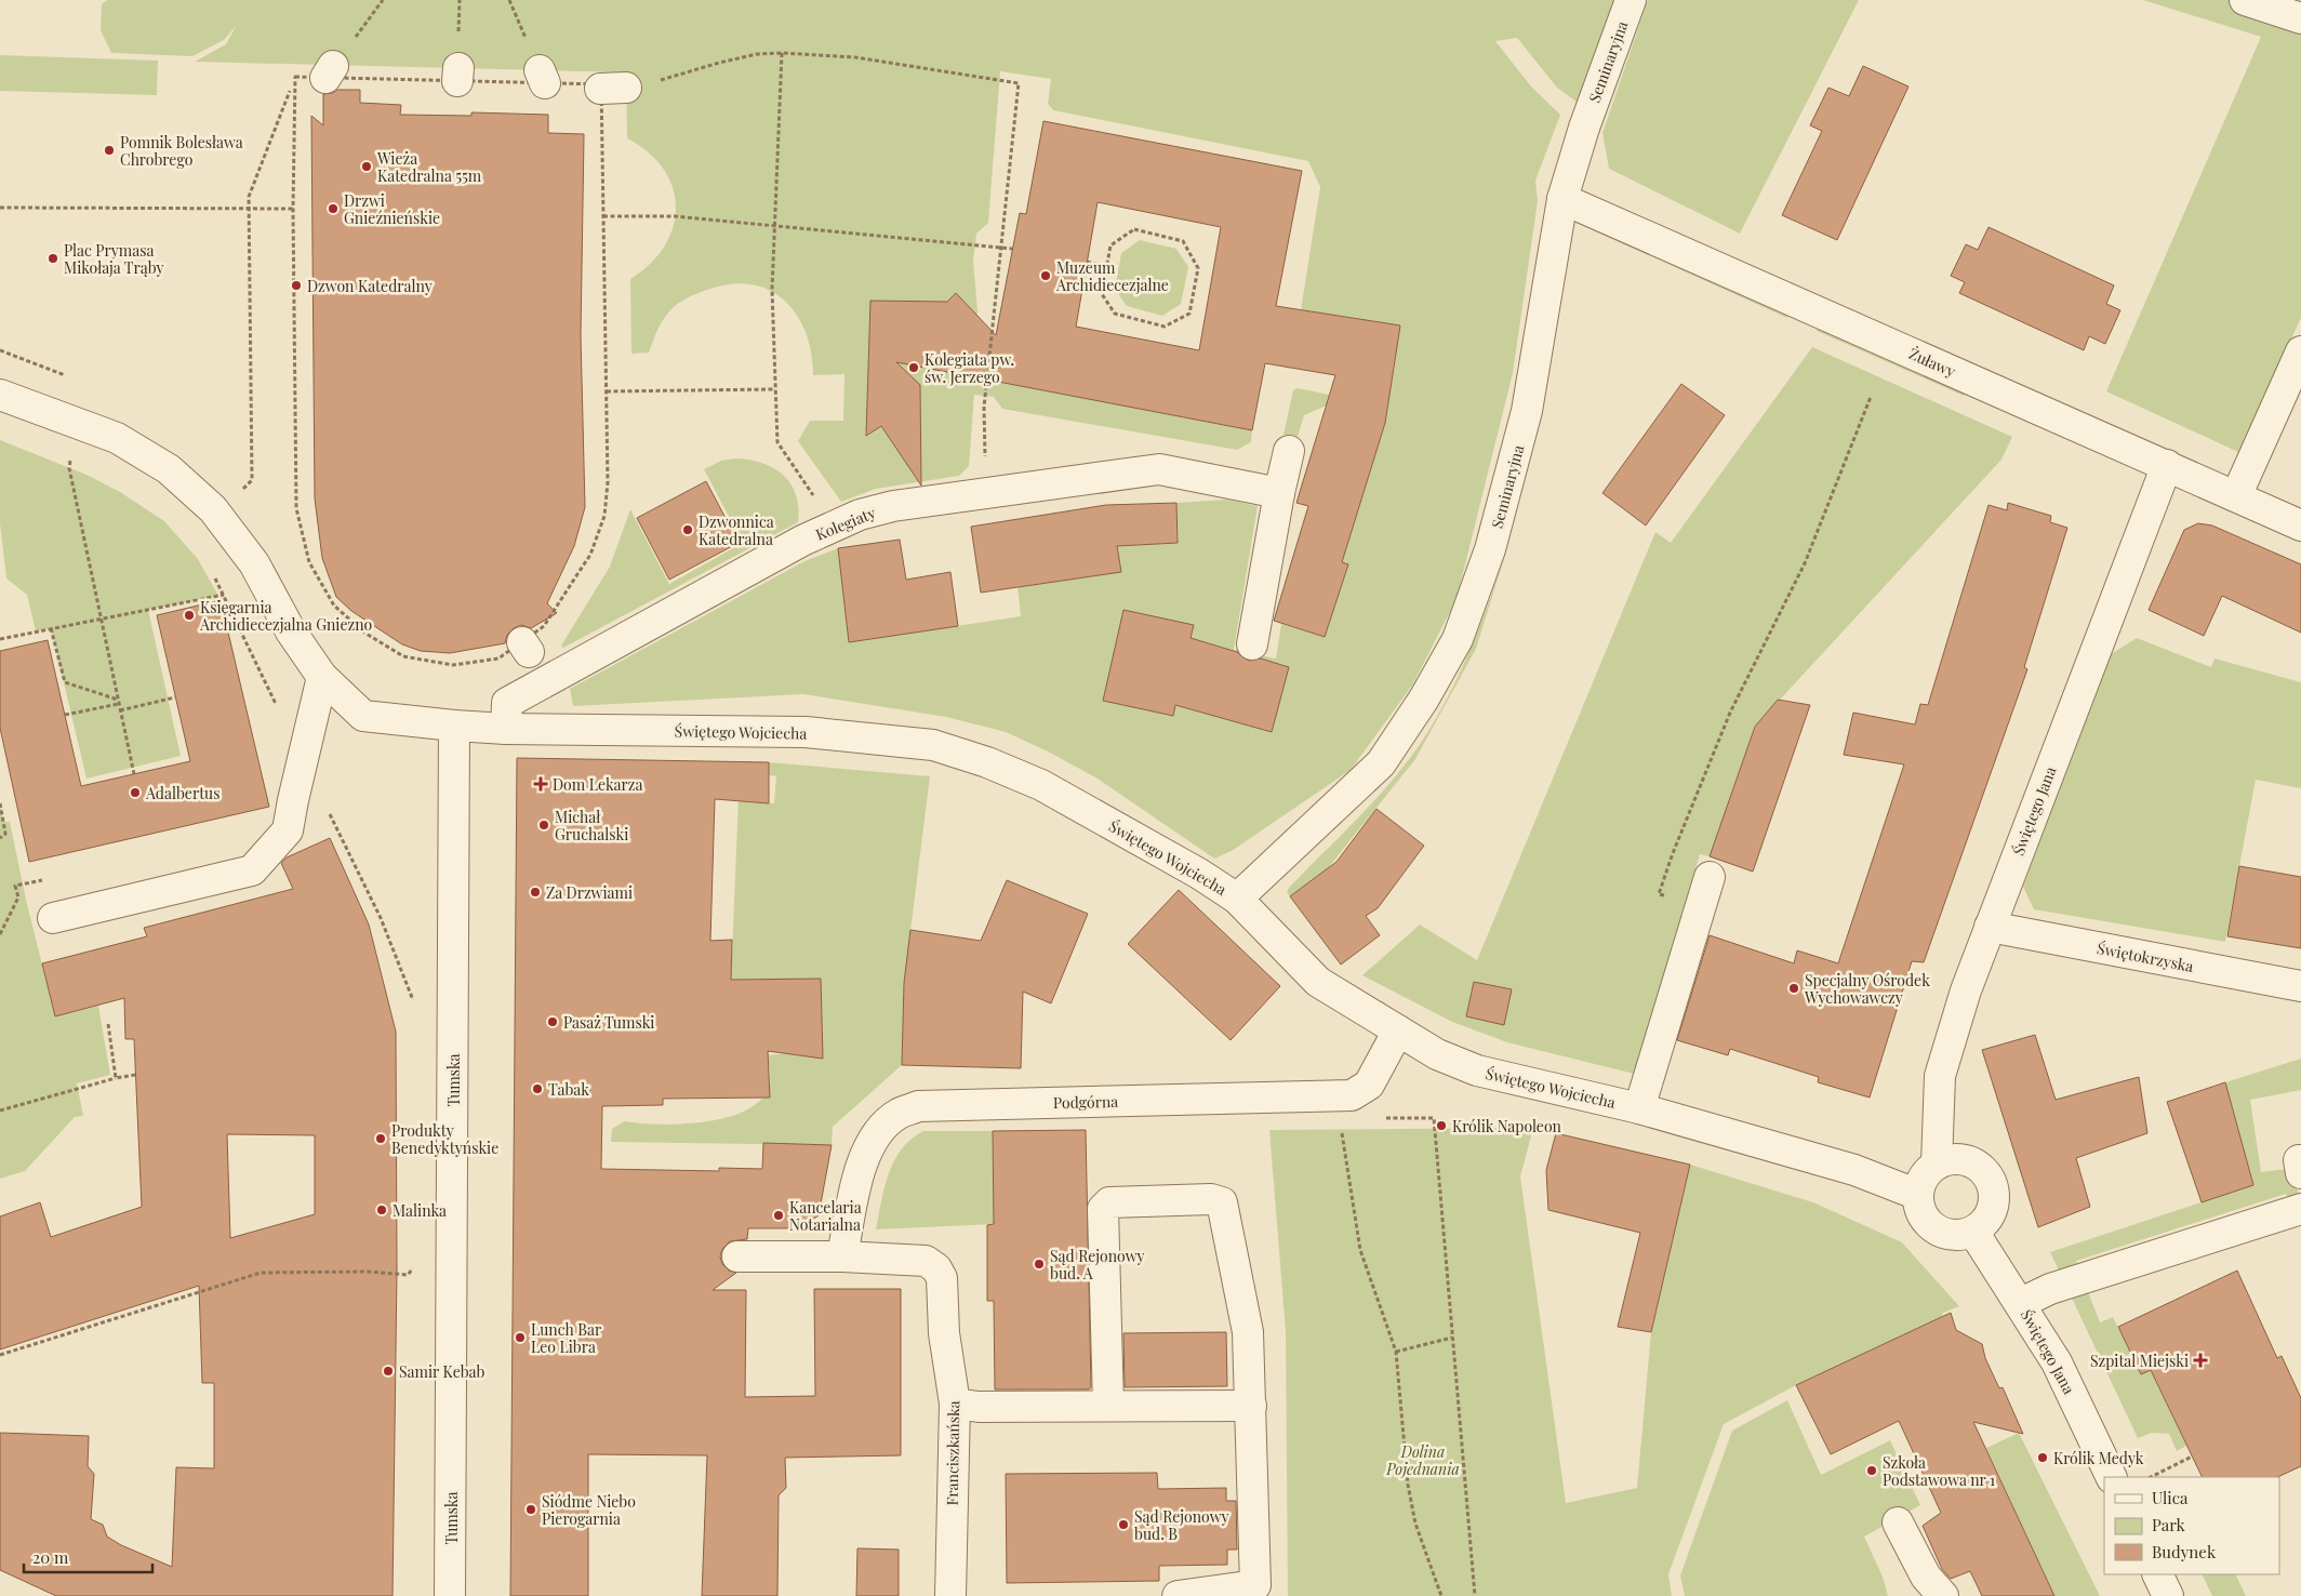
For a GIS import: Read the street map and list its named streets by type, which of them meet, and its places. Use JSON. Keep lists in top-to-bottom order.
{
  "streets": {
    "street": [
      "Seminaryjna",
      "Żuławy",
      "Kolegiaty",
      "Świętego Wojciecha",
      "Świętego Jana",
      "Świętokrzyska",
      "Tumska",
      "Podgórna",
      "Franciszkańska"
    ]
  },
  "crossings": [
    ["Seminaryjna", "Żuławy"],
    ["Seminaryjna", "Świętego Wojciecha"],
    ["Żuławy", "Świętego Jana"],
    ["Kolegiaty", "Świętego Wojciecha"],
    ["Świętego Wojciecha", "Świętego Jana"],
    ["Świętego Wojciecha", "Tumska"],
    ["Świętego Wojciecha", "Podgórna"],
    ["Świętego Jana", "Świętokrzyska"],
    ["Podgórna", "Franciszkańska"]
  ],
  "parks": ["Dolina Pojednania"],
  "places": {
    "other": [
      "Pomnik Bolesława Chrobrego",
      "Wieża Katedralna 55m",
      "Drzwi Gnieźnieńskie",
      "Plac Prymasa Mikołaja Trąby",
      "Muzeum Archidiecezjalne",
      "Dzwon Katedralny",
      "Kolegiata pw. św. Jerzego",
      "Dzwonnica Katedralna",
      "Księgarnia Archidiecezjalna Gniezno",
      "Adalbertus",
      "Michał Gruchalski",
      "Za Drzwiami",
      "Specjalny Ośrodek Wychowawczy",
      "Pasaż Tumski",
      "Tabak",
      "Królik Napoleon",
      "Produkty Benedyktyńskie",
      "Malinka",
      "Kancelaria Notarialna",
      "Sąd Rejonowy bud. A",
      "Lunch Bar Leo Libra",
      "Samir Kebab",
      "Królik Medyk",
      "Szkoła Podstawowa nr 1",
      "Siódme Niebo Pierogarnia",
      "Sąd Rejonowy bud. B"
    ],
    "health": ["Dom Lekarza", "Szpital Miejski"]
  },
  "legend": ["Ulica", "Park", "Budynek"],
  "scale_bar": "20 m"
}
